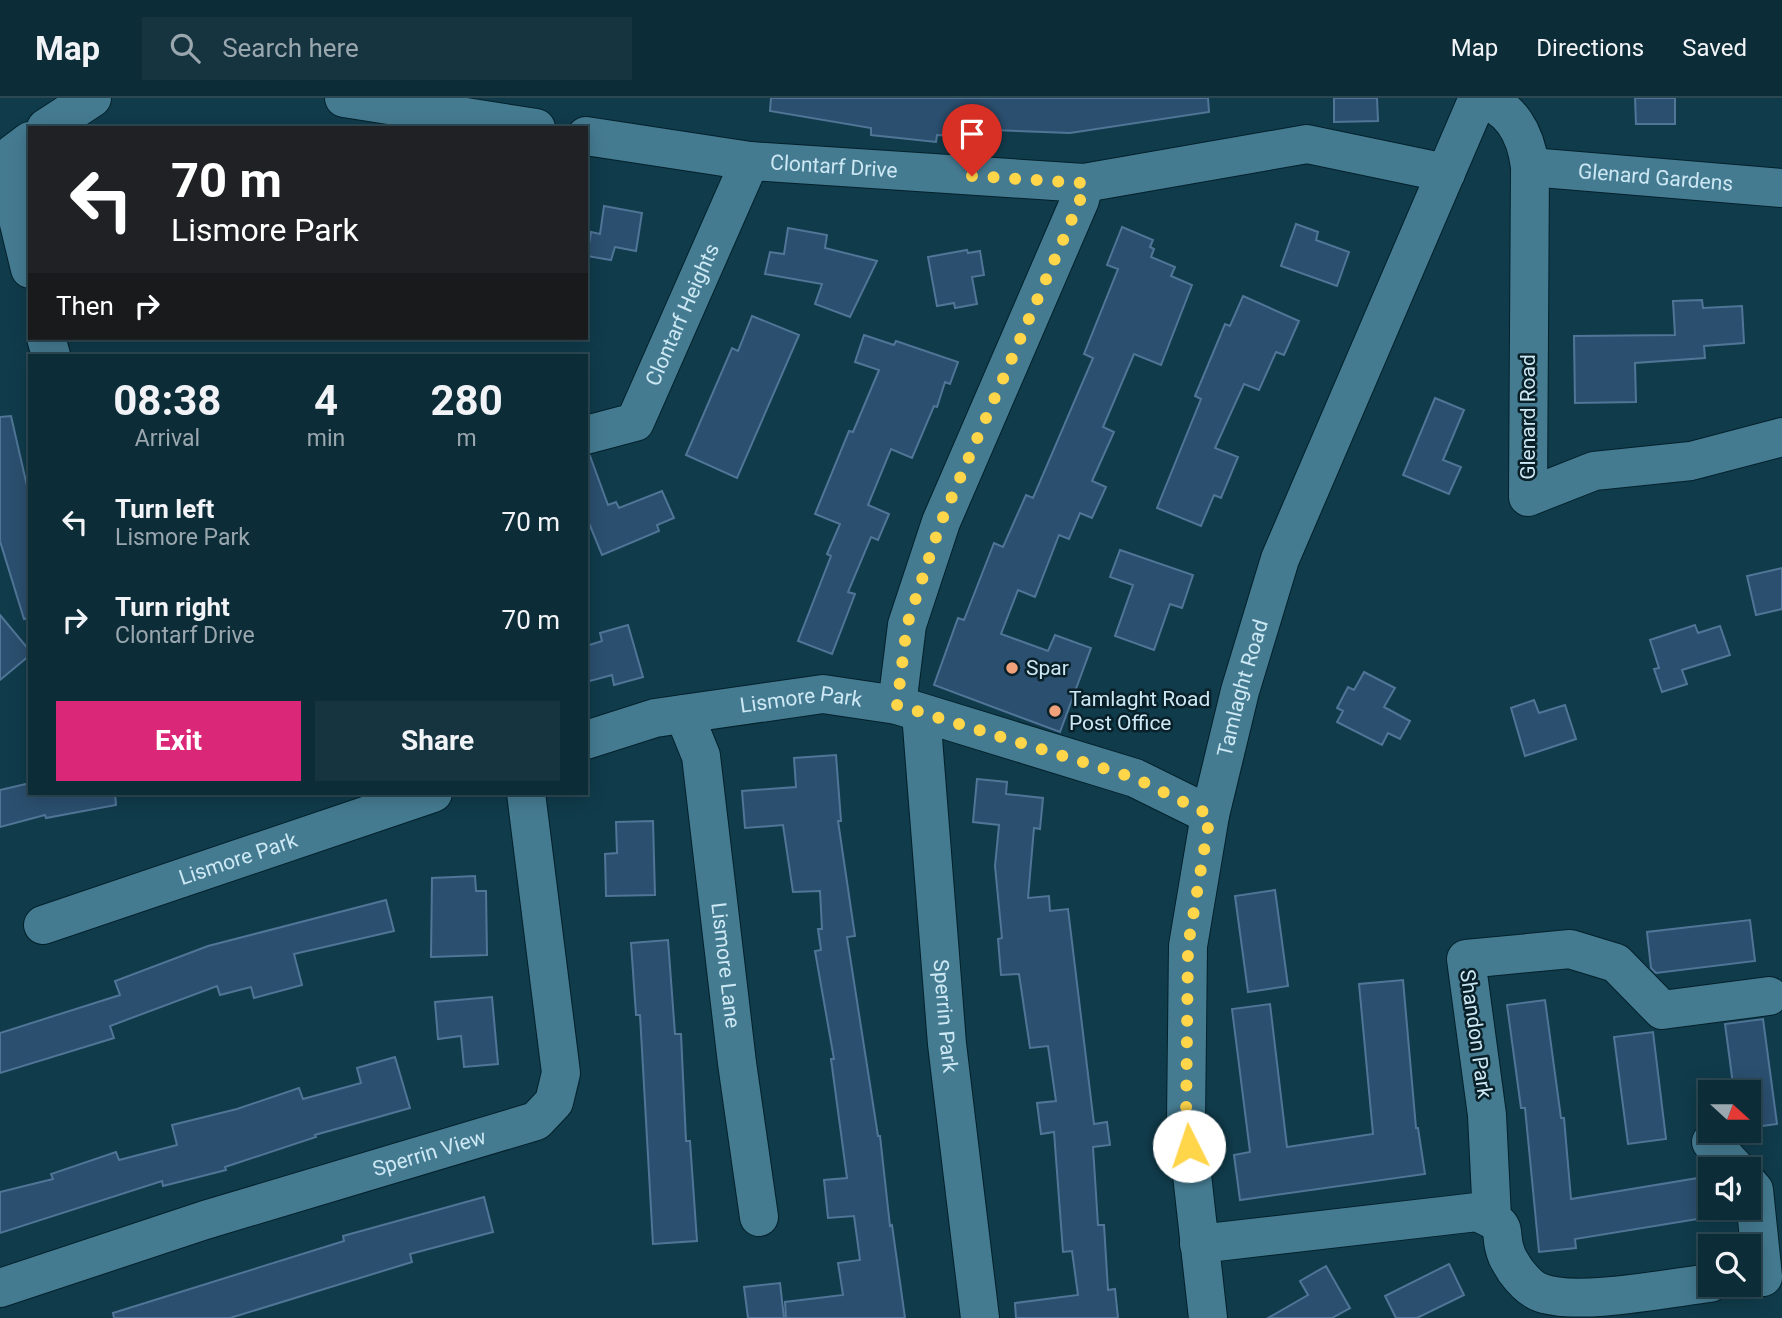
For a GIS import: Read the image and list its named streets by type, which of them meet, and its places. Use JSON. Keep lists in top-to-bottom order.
{
  "streets": {
    "street": [
      "Clontarf Drive",
      "Glenard Gardens",
      "Clontarf Heights",
      "Glenard Road",
      "Tamlaght Road",
      "Lismore Park",
      "Lismore Lane",
      "Sperrin Park",
      "Shandon Park",
      "Sperrin View"
    ]
  },
  "crossings": [
    ["Clontarf Drive", "Clontarf Heights"],
    ["Clontarf Drive", "Tamlaght Road"],
    ["Glenard Gardens", "Glenard Road"],
    ["Glenard Road", "Tamlaght Road"],
    ["Tamlaght Road", "Lismore Park"],
    ["Lismore Park", "Lismore Lane"],
    ["Lismore Park", "Sperrin Park"]
  ],
  "places": ["Spar", "Tamlaght Road Post Office"],
  "north": "right",
  "page": {
    "header": "Map",
    "search": "Search here",
    "nav": ["Map", "Directions", "Saved"],
    "turn": ["70 m", "Lismore Park"],
    "then": "Then",
    "eta": [
      "08:38",
      "Arrival",
      "4",
      "min",
      "280",
      "m"
    ],
    "list": [
      {
        "name": "Turn left",
        "note": "Lismore Park",
        "value": "70 m"
      },
      {
        "name": "Turn right",
        "note": "Clontarf Drive",
        "value": "70 m"
      }
    ],
    "buttons": ["Exit", "Share"]
  }
}
